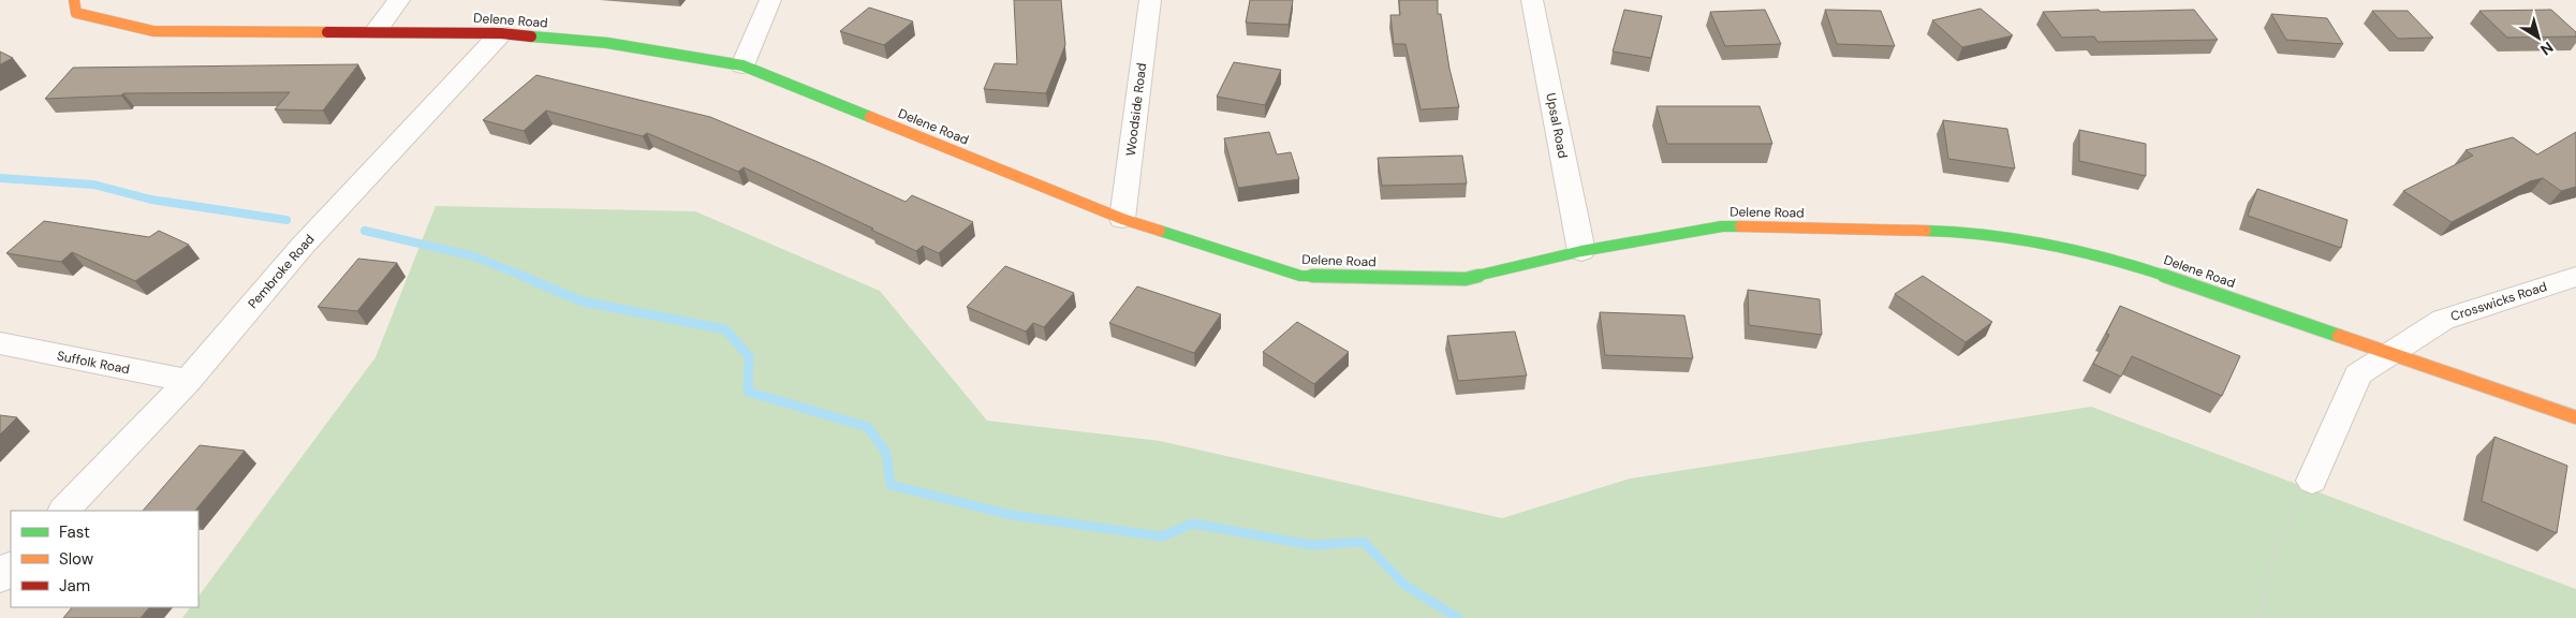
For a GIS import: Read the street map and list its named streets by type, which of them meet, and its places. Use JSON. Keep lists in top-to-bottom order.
{
  "streets": {
    "street": [
      "Delene Road",
      "Woodside Road",
      "Upsal Road",
      "Pembroke Road",
      "Crosswicks Road",
      "Suffolk Road"
    ]
  },
  "crossings": [
    ["Delene Road", "Woodside Road"],
    ["Delene Road", "Upsal Road"],
    ["Delene Road", "Pembroke Road"],
    ["Delene Road", "Crosswicks Road"],
    ["Pembroke Road", "Suffolk Road"]
  ],
  "legend": ["Fast", "Slow", "Jam"],
  "north": "bottom right"
}
